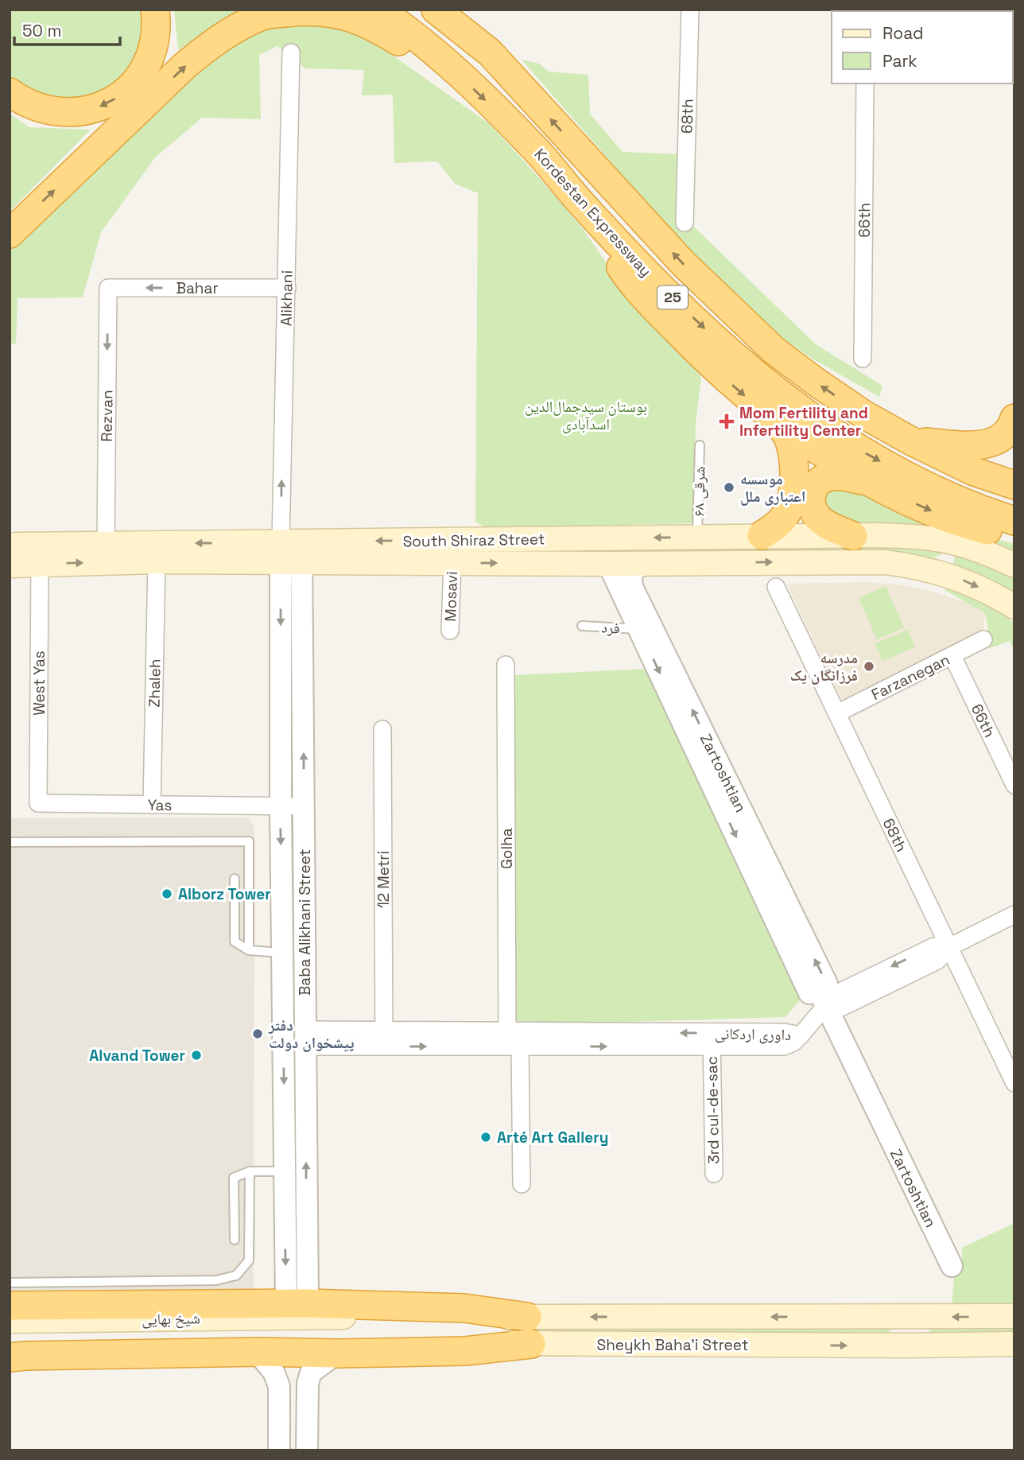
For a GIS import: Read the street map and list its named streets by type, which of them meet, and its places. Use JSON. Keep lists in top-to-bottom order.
{
  "streets": {
    "highway": ["Kordestan Expressway", "25"],
    "main road": ["South Shiraz Street", "شیخ بهایی", "Sheykh Baha'i Street"],
    "street": [
      "68th",
      "66th",
      "Bahar",
      "Alikhani",
      "Rezvan",
      "Mosavi",
      "Farzanegan",
      "West Yas",
      "Zhaleh",
      "Zartoshtian",
      "Yas",
      "Golha",
      "12 Metri",
      "Baba Alikhani Street",
      "داوری اردکانی",
      "3rd cul-de-sac"
    ],
    "lane": ["۶۸ شرقی", "فرد"]
  },
  "crossings": [
    ["68th", "Farzanegan"],
    ["66th", "Farzanegan"],
    ["Bahar", "Alikhani"],
    ["Bahar", "Rezvan"],
    ["Alikhani", "South Shiraz Street"],
    ["Alikhani", "Baba Alikhani Street"],
    ["Rezvan", "South Shiraz Street"],
    ["۶۸ شرقی", "South Shiraz Street"],
    ["South Shiraz Street", "Mosavi"],
    ["South Shiraz Street", "West Yas"],
    ["South Shiraz Street", "Zhaleh"],
    ["South Shiraz Street", "Zartoshtian"],
    ["South Shiraz Street", "Baba Alikhani Street"],
    ["فرد", "Zartoshtian"],
    ["West Yas", "Yas"],
    ["Zhaleh", "Yas"],
    ["Zartoshtian", "داوری اردکانی"],
    ["Yas", "Baba Alikhani Street"],
    ["Golha", "داوری اردکانی"],
    ["12 Metri", "داوری اردکانی"],
    ["Baba Alikhani Street", "داوری اردکانی"],
    ["داوری اردکانی", "3rd cul-de-sac"],
    ["شیخ بهایی", "Sheykh Baha'i Street"]
  ],
  "one_way": ["Bahar", "Alikhani", "Rezvan"],
  "parks": ["بوستان سیدجمال‌الدین اسدآبادی"],
  "places": {
    "health": ["Mom Fertility and Infertility Center"],
    "other": [
      "موسسه اعتباری ملل",
      "مدرسه فرزانگان یک",
      "Alborz Tower",
      "دفتر پیشخوان دولت",
      "Alvand Tower",
      "Arté Art Gallery"
    ]
  },
  "legend": ["Road", "Park"],
  "scale_bar": "50 m"
}
